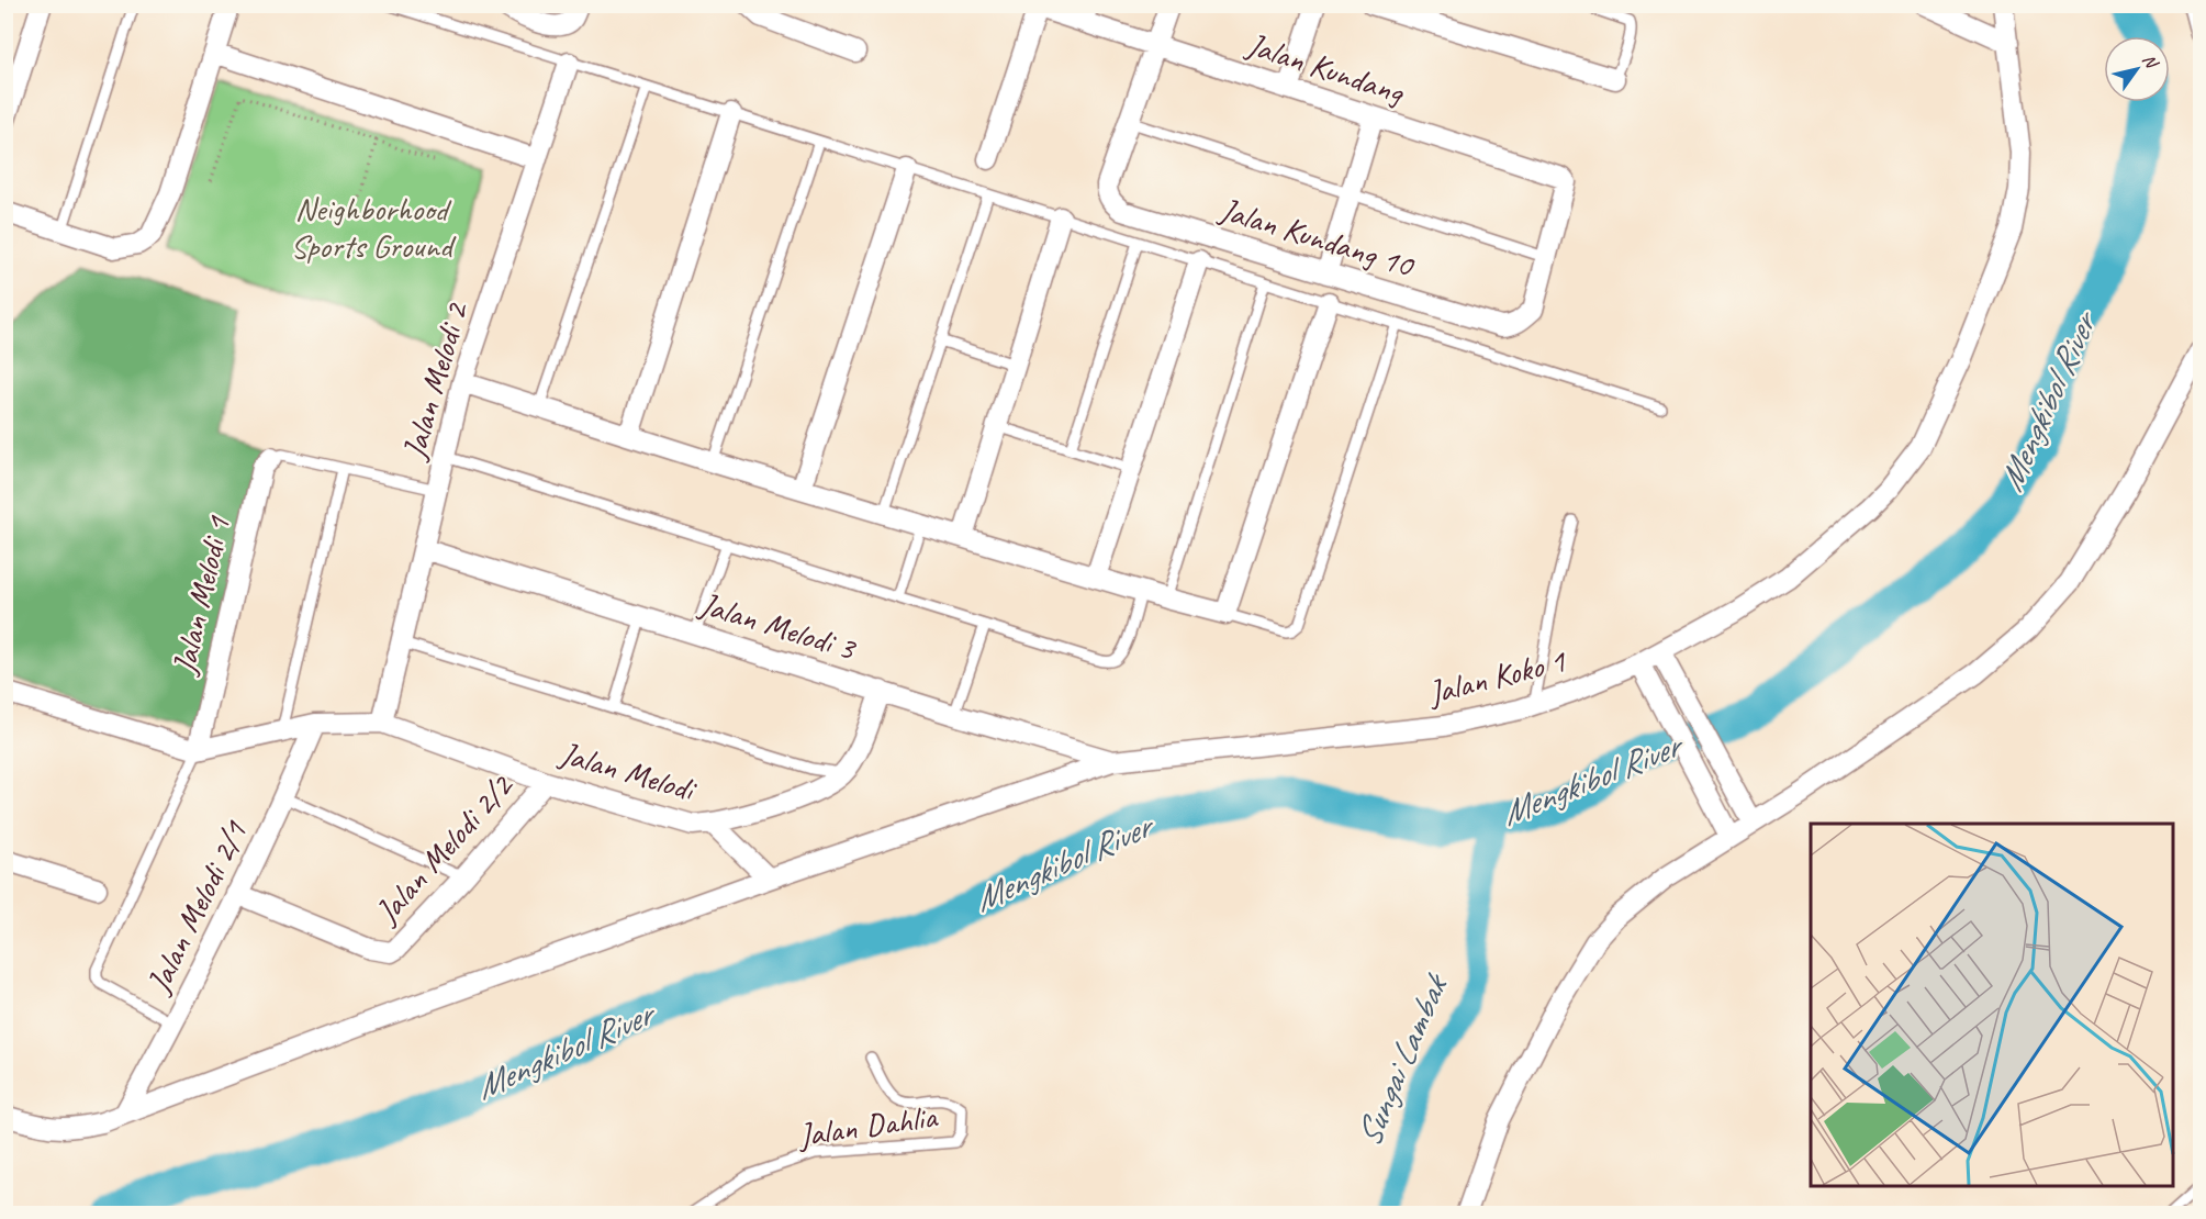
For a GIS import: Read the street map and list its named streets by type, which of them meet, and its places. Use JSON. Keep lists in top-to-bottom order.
{
  "streets": {
    "street": [
      "Jalan Kundang",
      "Jalan Kundang 10",
      "Jalan Melodi 2",
      "Jalan Melodi 1",
      "Jalan Melodi 3",
      "Jalan Koko 1",
      "Jalan Melodi",
      "Jalan Melodi 2/2",
      "Jalan Melodi 2/1"
    ],
    "lane": ["Jalan Dahlia"]
  },
  "crossings": [
    ["Jalan Kundang", "Jalan Kundang 10"],
    ["Jalan Melodi 2", "Jalan Melodi 3"],
    ["Jalan Melodi 2", "Jalan Melodi"],
    ["Jalan Melodi 3", "Jalan Koko 1"],
    ["Jalan Melodi 3", "Jalan Melodi"],
    ["Jalan Melodi", "Jalan Melodi 2/2"],
    ["Jalan Melodi 2/2", "Jalan Melodi 2/1"]
  ],
  "water": ["Mengkibol River", "Sungai Lambak"],
  "parks": ["Neighborhood Sports Ground"],
  "north": "top right"
}
